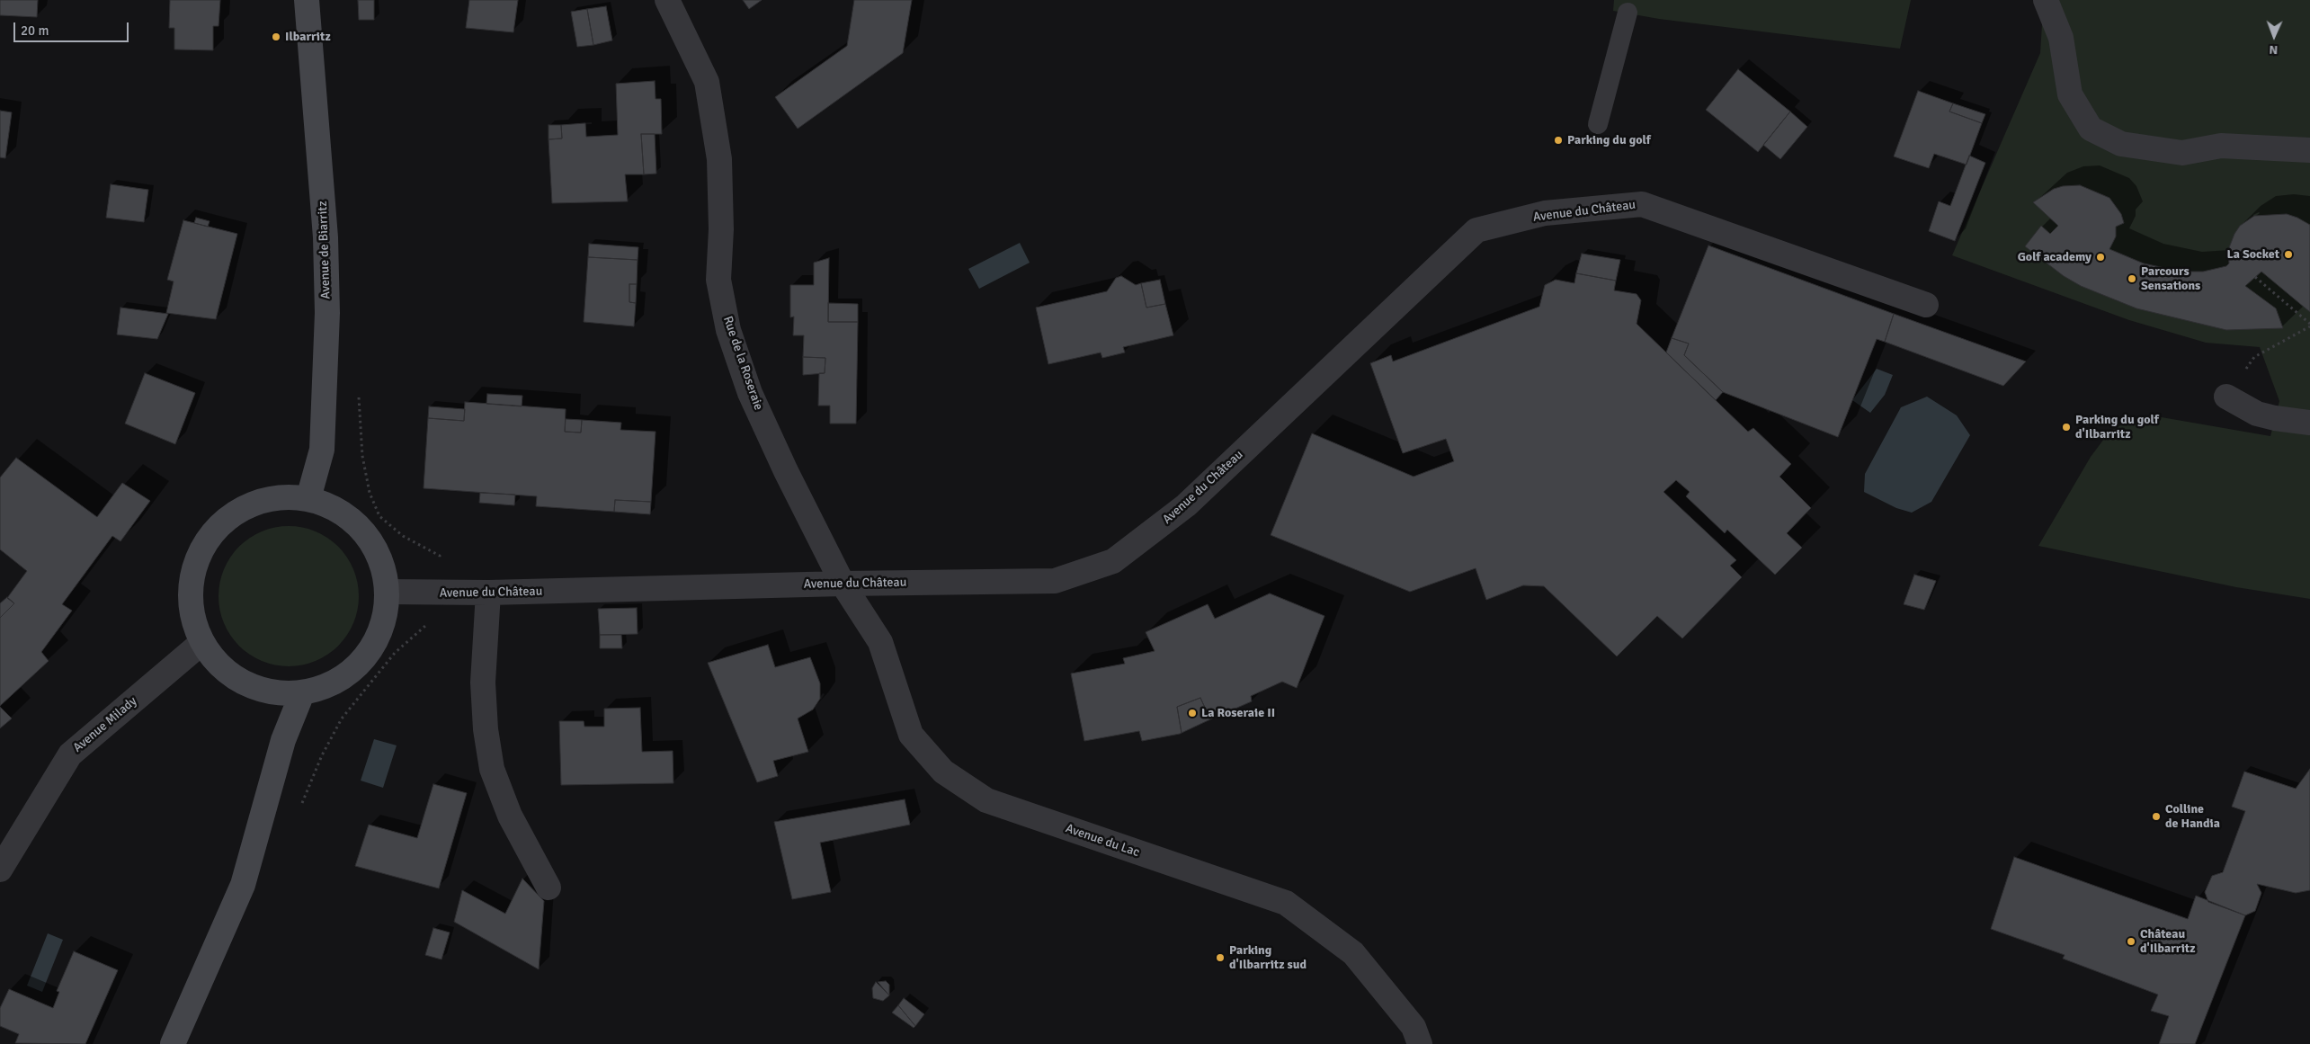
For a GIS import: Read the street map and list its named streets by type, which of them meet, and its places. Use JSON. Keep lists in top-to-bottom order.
{
  "streets": {
    "main road": ["Avenue de Biarritz"],
    "street": [
      "Avenue du Château",
      "Rue de la Roseraie",
      "Avenue Milady",
      "Avenue du Lac"
    ]
  },
  "crossings": [
    ["Avenue du Château", "Rue de la Roseraie"],
    ["Avenue du Château", "Avenue du Lac"],
    ["Rue de la Roseraie", "Avenue du Lac"]
  ],
  "places": [
    "Ilbarritz",
    "Parking du golf",
    "La Socket",
    "Golf academy",
    "Parcours Sensations",
    "Parking du golf d'Ilbarritz",
    "La Roseraie II",
    "Colline de Handia",
    "Château d'Ilbarritz",
    "Parking d'Ilbarritz sud"
  ],
  "scale_bar": "20 m",
  "north": "bottom"
}
